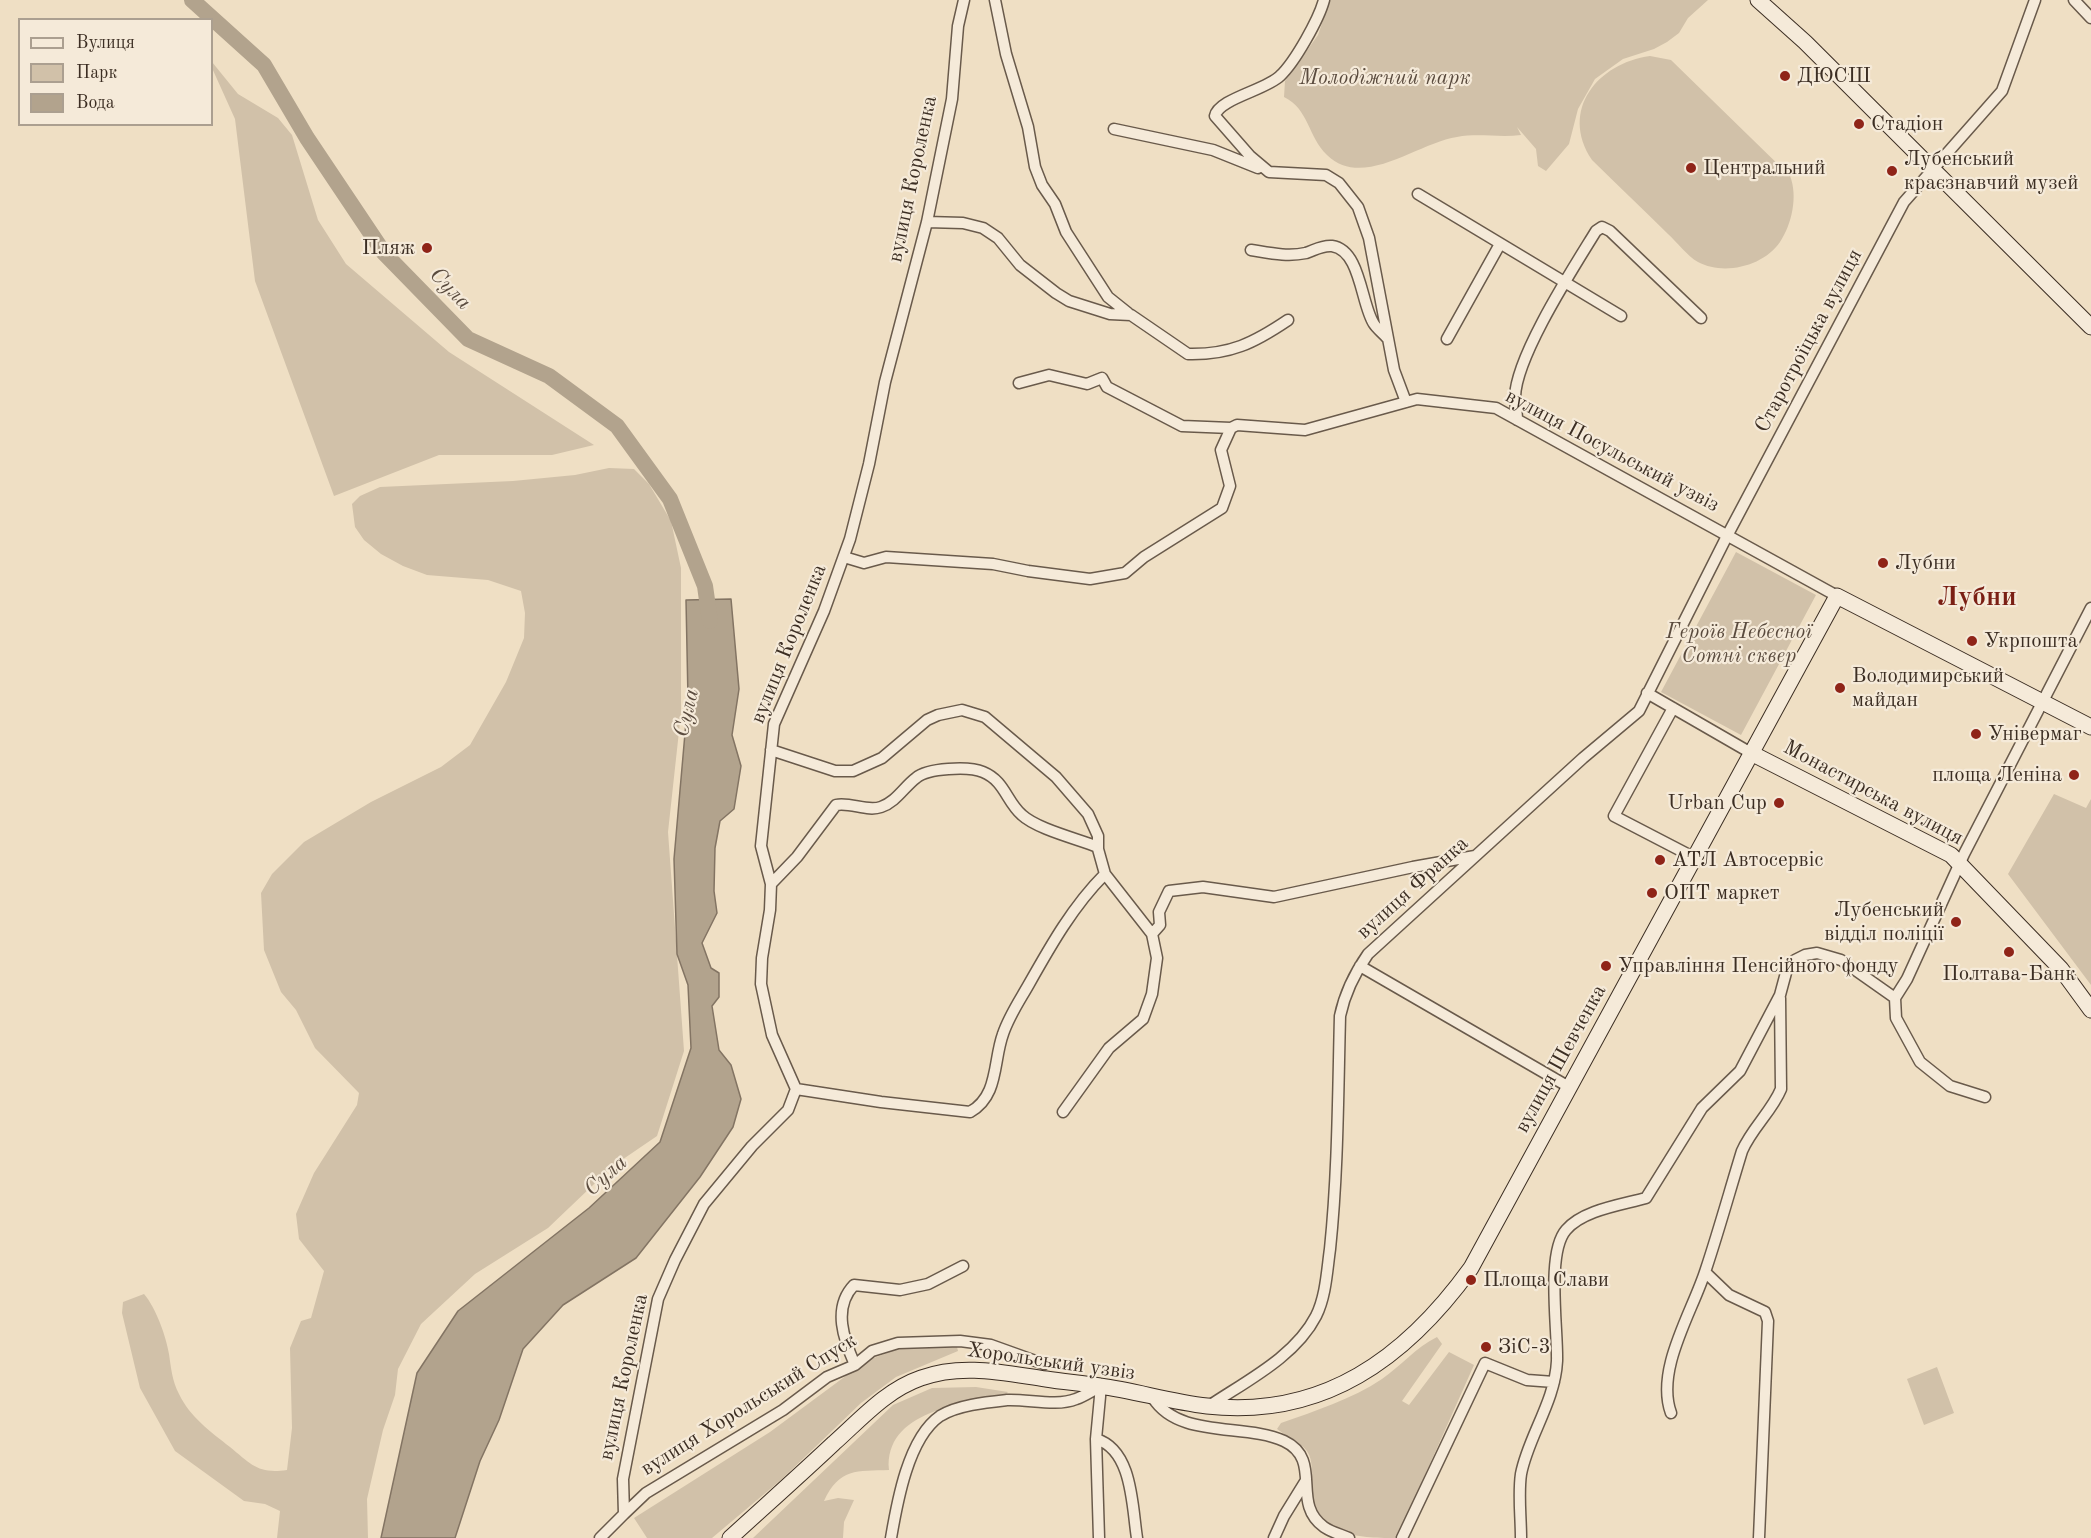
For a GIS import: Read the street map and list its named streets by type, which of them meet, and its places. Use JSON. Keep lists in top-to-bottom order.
{
  "streets": {
    "main road": ["Монастирська вулиця", "вулиця Шевченка", "Хорольський узвіз"],
    "street": [
      "вулиця Короленка",
      "Старотроїцька вулиця",
      "вулиця Посульський узвіз",
      "вулиця Франка",
      "вулиця Хорольський Спуск"
    ]
  },
  "crossings": [
    ["вулиця Короленка", "вулиця Хорольський Спуск"],
    ["Старотроїцька вулиця", "вулиця Посульський узвіз"],
    ["Старотроїцька вулиця", "вулиця Франка"],
    ["вулиця Посульський узвіз", "вулиця Франка"],
    ["вулиця Посульський узвіз", "вулиця Шевченка"],
    ["Монастирська вулиця", "вулиця Шевченка"],
    ["вулиця Франка", "вулиця Шевченка"],
    ["вулиця Франка", "Хорольський узвіз"],
    ["вулиця Шевченка", "Хорольський узвіз"]
  ],
  "districts": ["Лубни"],
  "water": ["Сула"],
  "parks": ["Молодіжний парк", "Героїв Небесної Сотні сквер"],
  "places": [
    "ДЮСШ",
    "Стадіон",
    "Центральний",
    "Лубенський краєзнавчий музей",
    "Пляж",
    "Лубни",
    "Укрпошта",
    "Володимирський майдан",
    "Універмаг",
    "площа Леніна",
    "Urban Cup",
    "АТЛ Автосервіс",
    "ОПТ маркет",
    "Лубенський відділ поліції",
    "Полтава-Банк",
    "Управління Пенсійного фонду",
    "Площа Слави",
    "ЗіС-3"
  ],
  "legend": ["Вулиця", "Парк", "Вода"]
}
